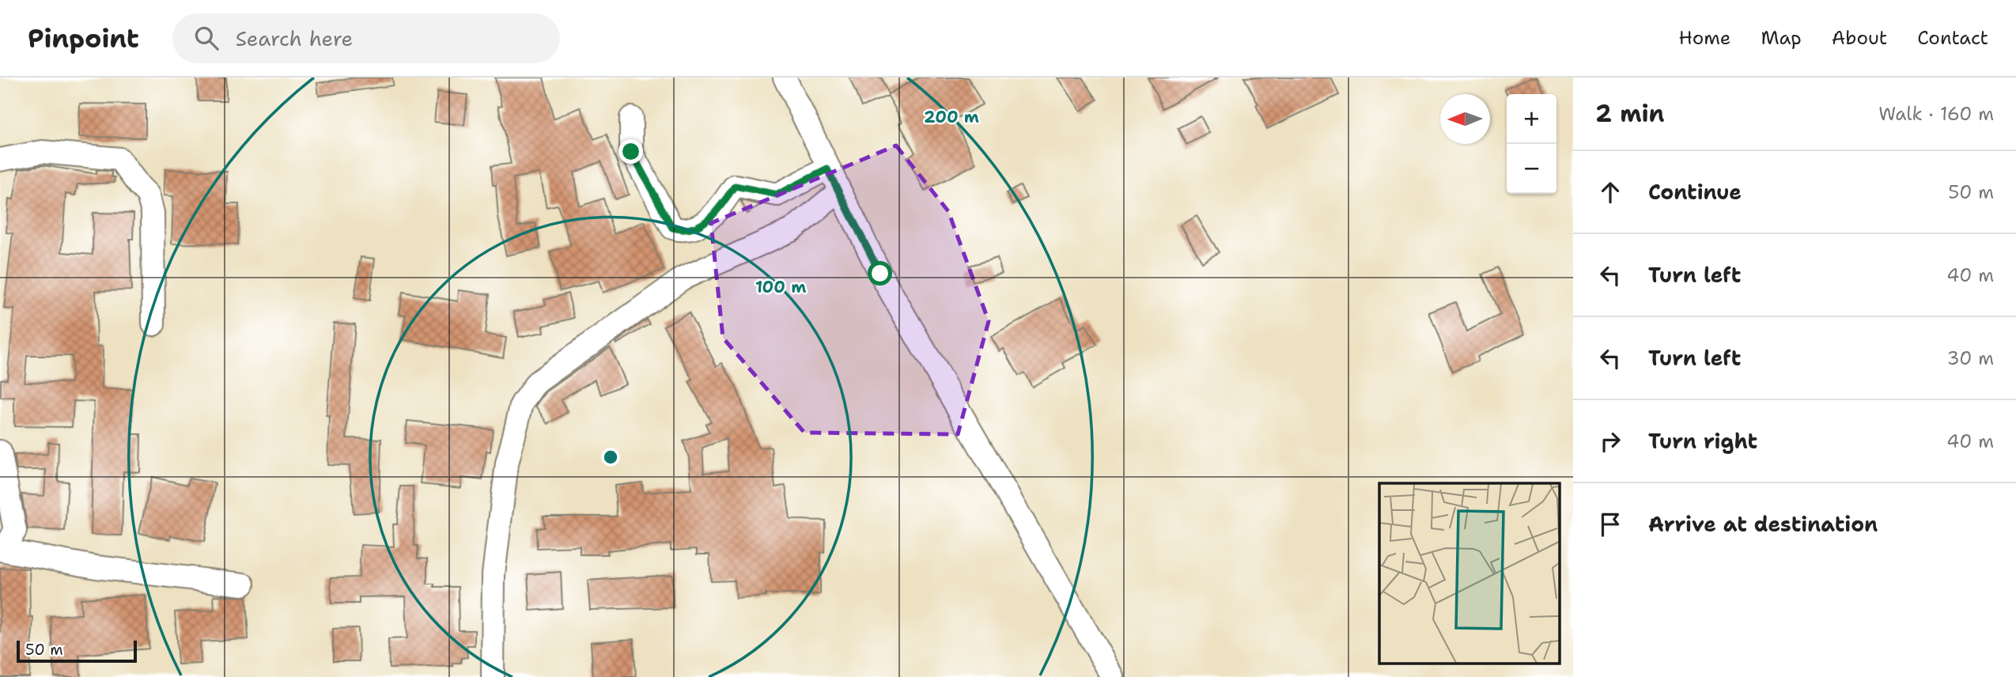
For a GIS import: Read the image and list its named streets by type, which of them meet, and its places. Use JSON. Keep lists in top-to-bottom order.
{
  "scale_bar": "50 m",
  "north": "left",
  "page": {
    "header": "Pinpoint",
    "search": "Search here",
    "nav": [
      "Home",
      "Map",
      "About",
      "Contact"
    ],
    "heading": ["2 min", "Walk · 160 m"],
    "map_buttons": ["+", "−"],
    "list": [
      ["Continue", "50 m"],
      ["Turn left", "40 m"],
      ["Turn left", "30 m"],
      ["Turn right", "40 m"],
      "Arrive at destination"
    ],
    "scale": "50 m"
  },
  "rings": ["200 m", "100 m"]
}
